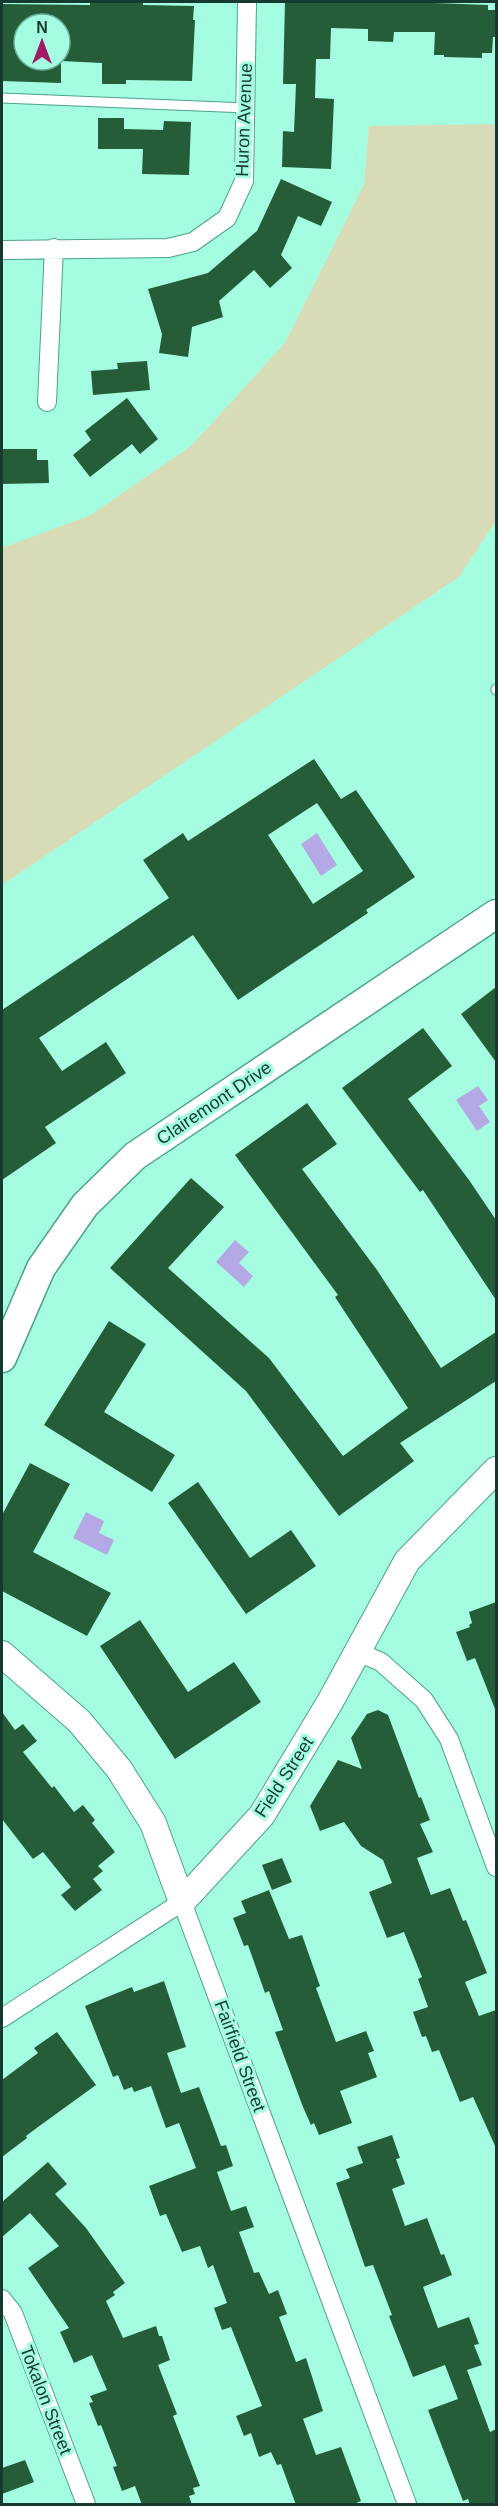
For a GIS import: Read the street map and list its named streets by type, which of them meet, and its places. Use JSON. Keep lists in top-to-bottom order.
{
  "streets": {
    "main road": ["Clairemont Drive"],
    "street": [
      "Huron Avenue",
      "Field Street",
      "Fairfield Street",
      "Tokalon Street"
    ]
  },
  "crossings": [
    ["Field Street", "Fairfield Street"]
  ],
  "north": "top"
}
